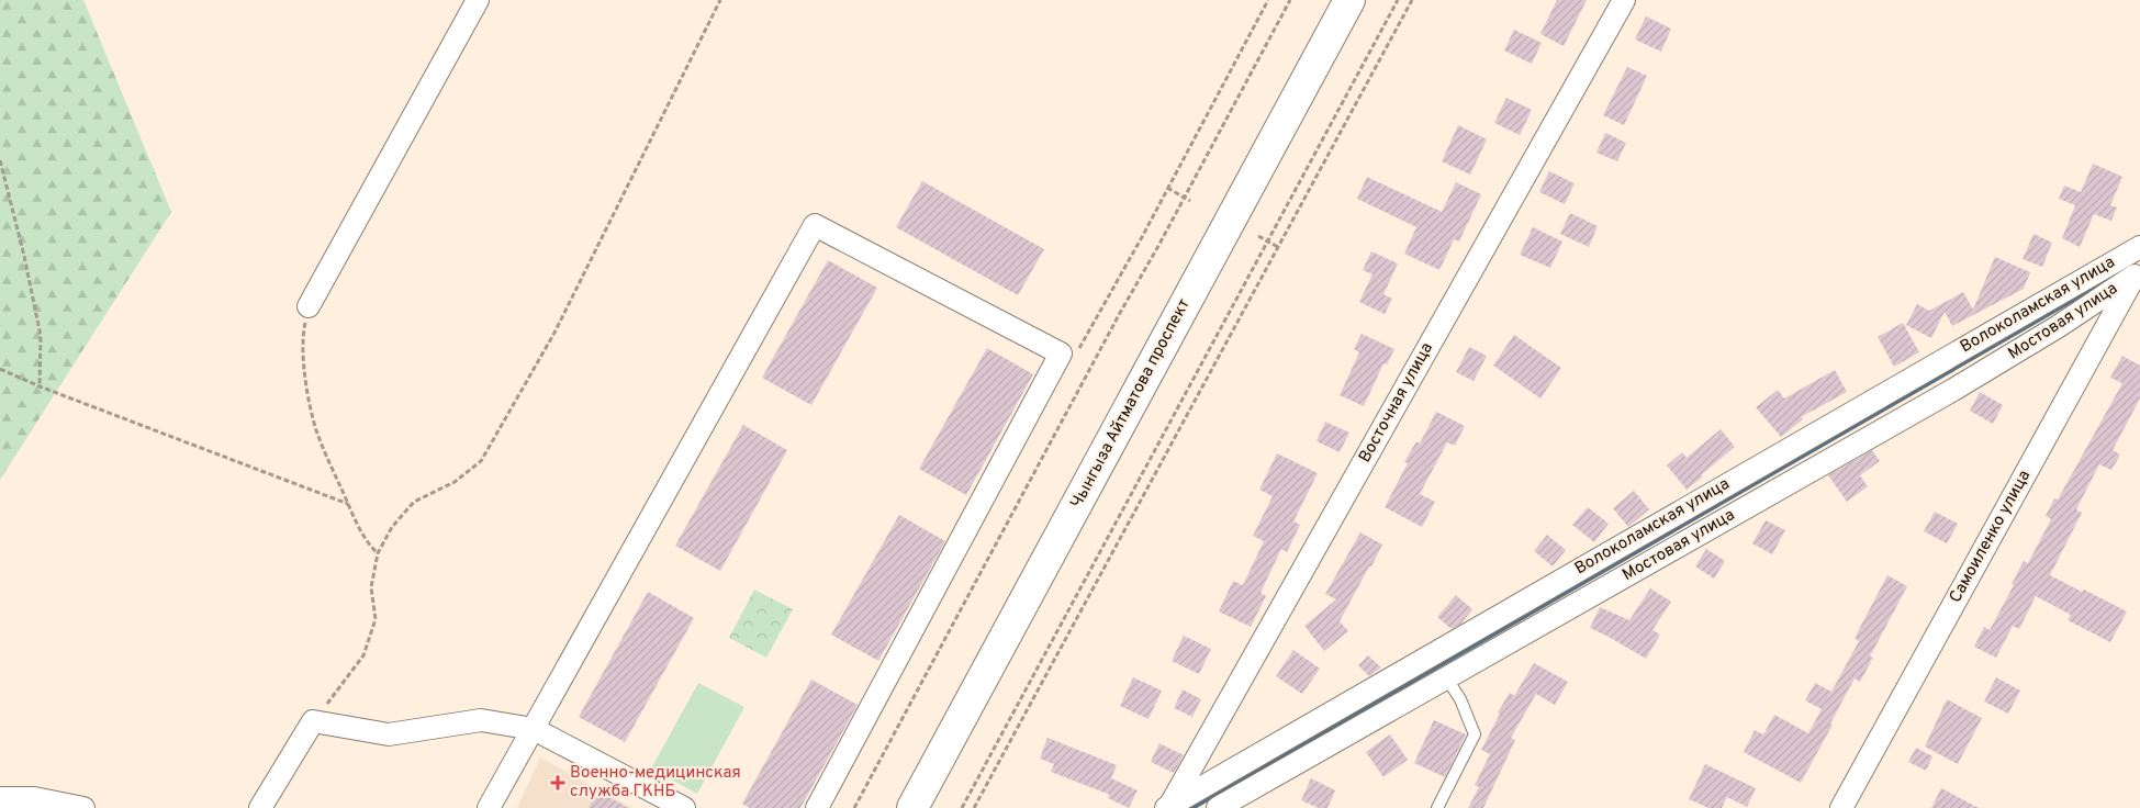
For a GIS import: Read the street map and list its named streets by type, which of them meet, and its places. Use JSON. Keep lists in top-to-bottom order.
{
  "streets": {
    "main road": ["Чынгыза Айтматова проспект"],
    "street": [
      "Волоколамская улица",
      "Мостовая улица",
      "Восточная улица",
      "Самоиленко улица"
    ]
  },
  "crossings": [
    ["Волоколамская улица", "Восточная улица"],
    ["Мостовая улица", "Самоиленко улица"]
  ],
  "places": {
    "health": ["Военно-медицинская служба ГКНБ"]
  }
}
